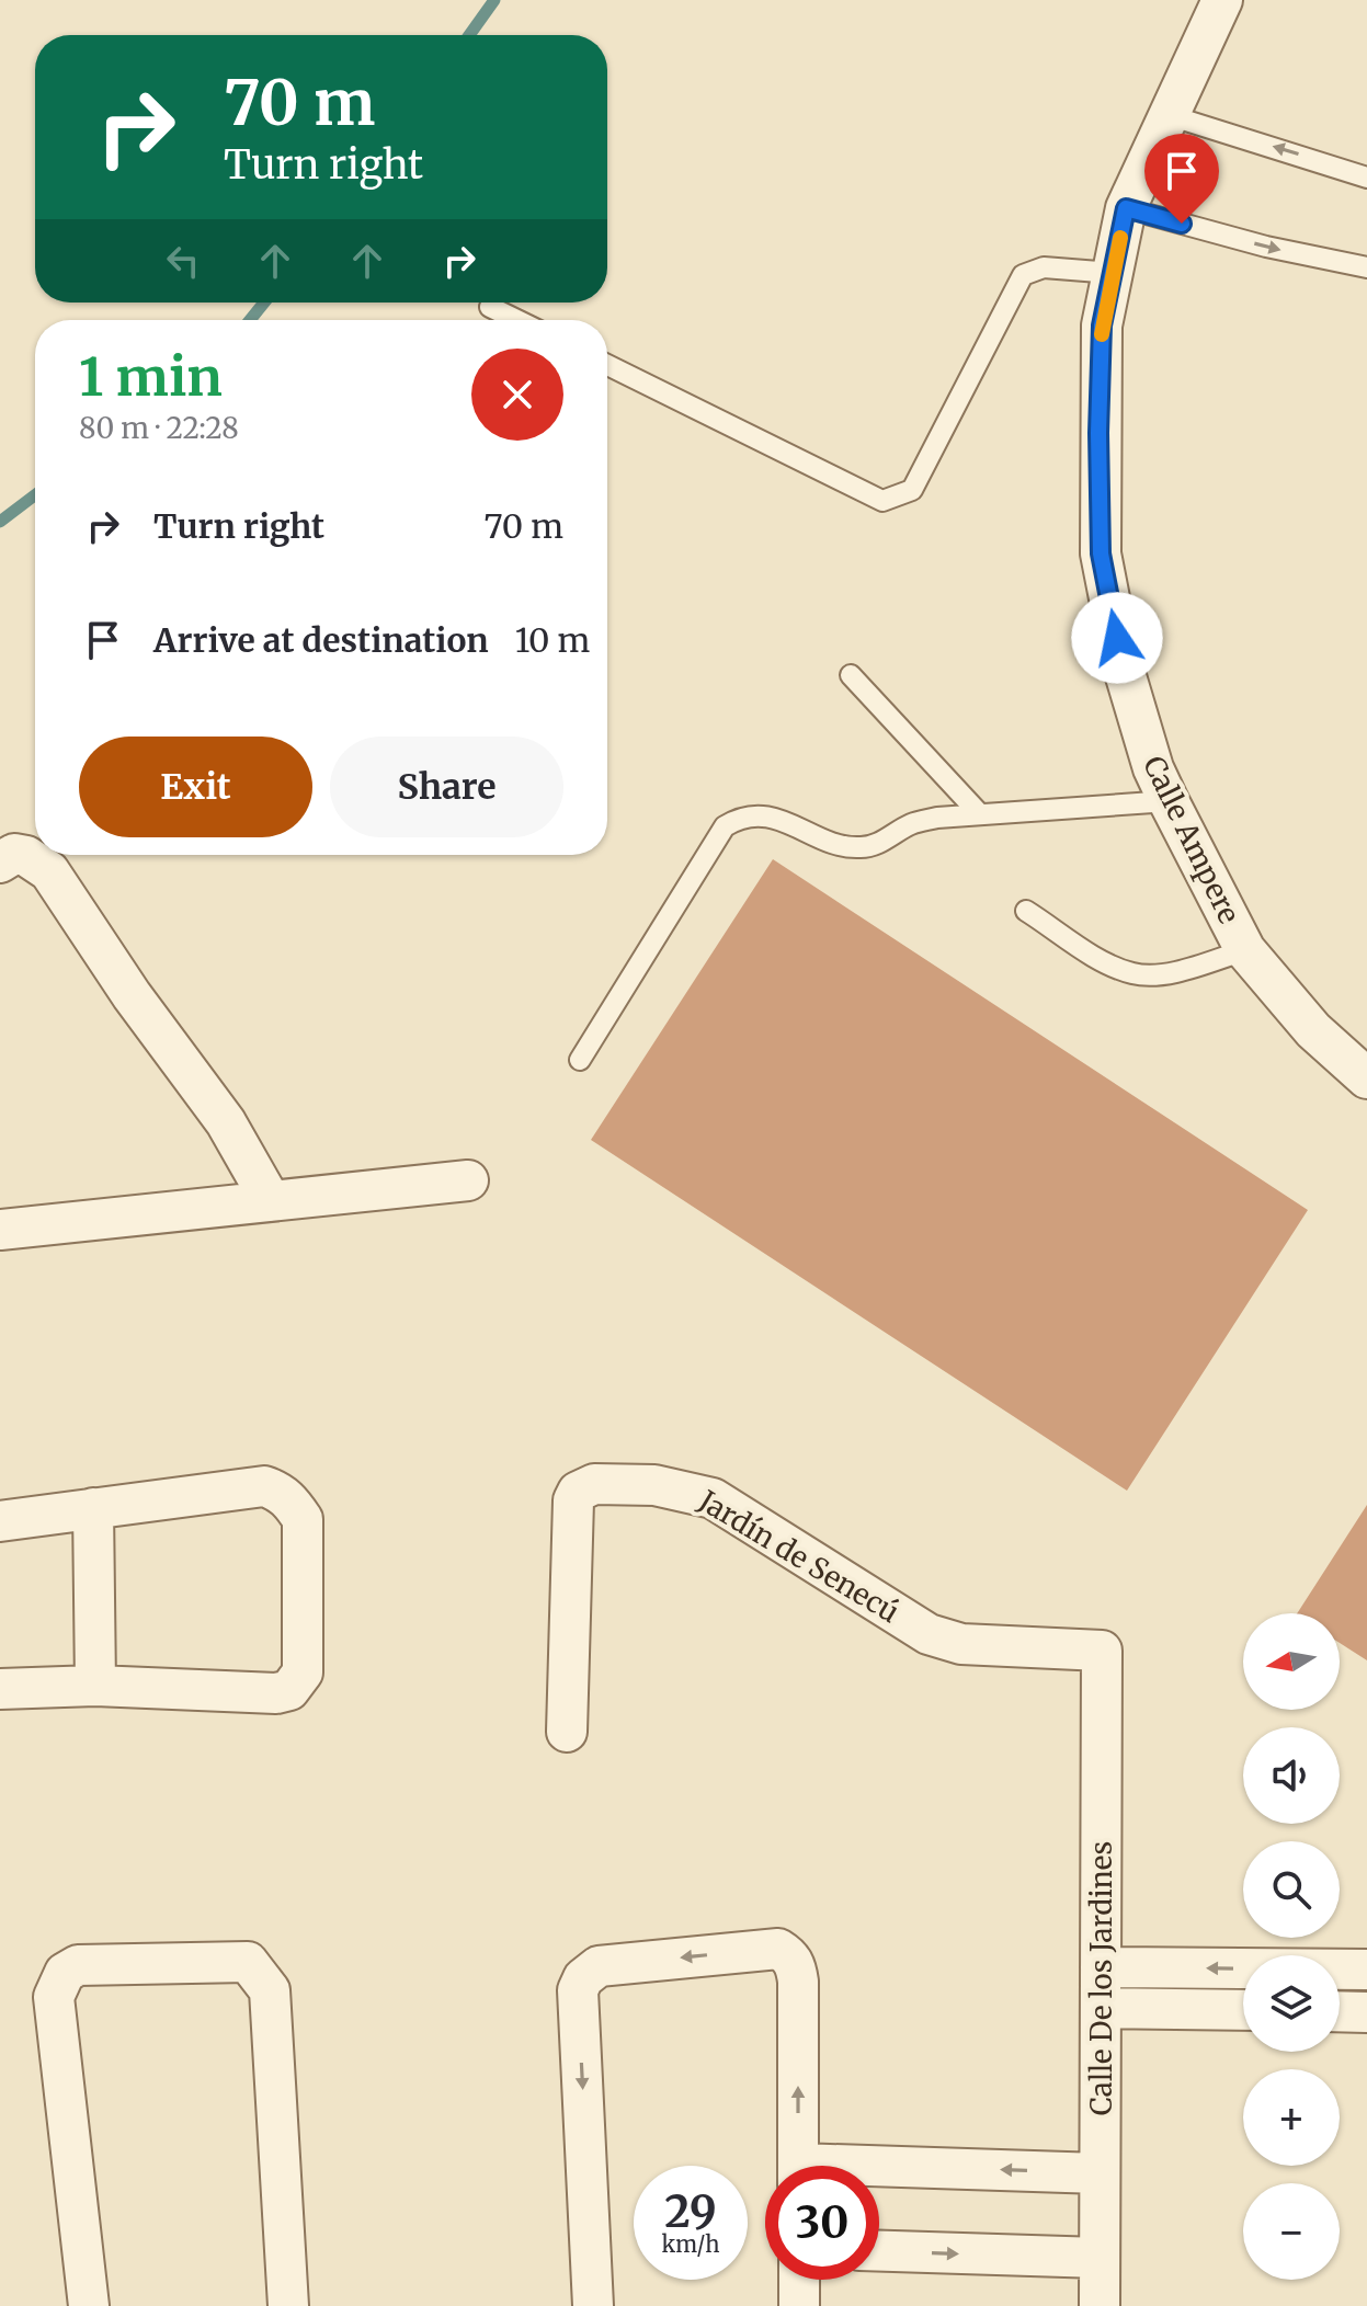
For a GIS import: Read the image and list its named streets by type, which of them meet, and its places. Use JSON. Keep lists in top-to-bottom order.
{
  "streets": {
    "street": ["Calle Ampere", "Jardín de Senecú", "Calle De los Jardines"]
  },
  "crossings": [
    ["Jardín de Senecú", "Calle De los Jardines"]
  ],
  "north": "left",
  "page": {
    "turn": ["70 m", "Turn right"],
    "heading": ["1 min", "80 m · 22:28"],
    "list": [
      {
        "name": "Turn right",
        "value": "70 m"
      },
      {
        "name": "Arrive at destination",
        "value": "10 m"
      }
    ],
    "buttons": ["Exit", "Share"],
    "map_buttons": ["+", "−"],
    "speed": "29 km/h",
    "limit": "30"
  }
}
